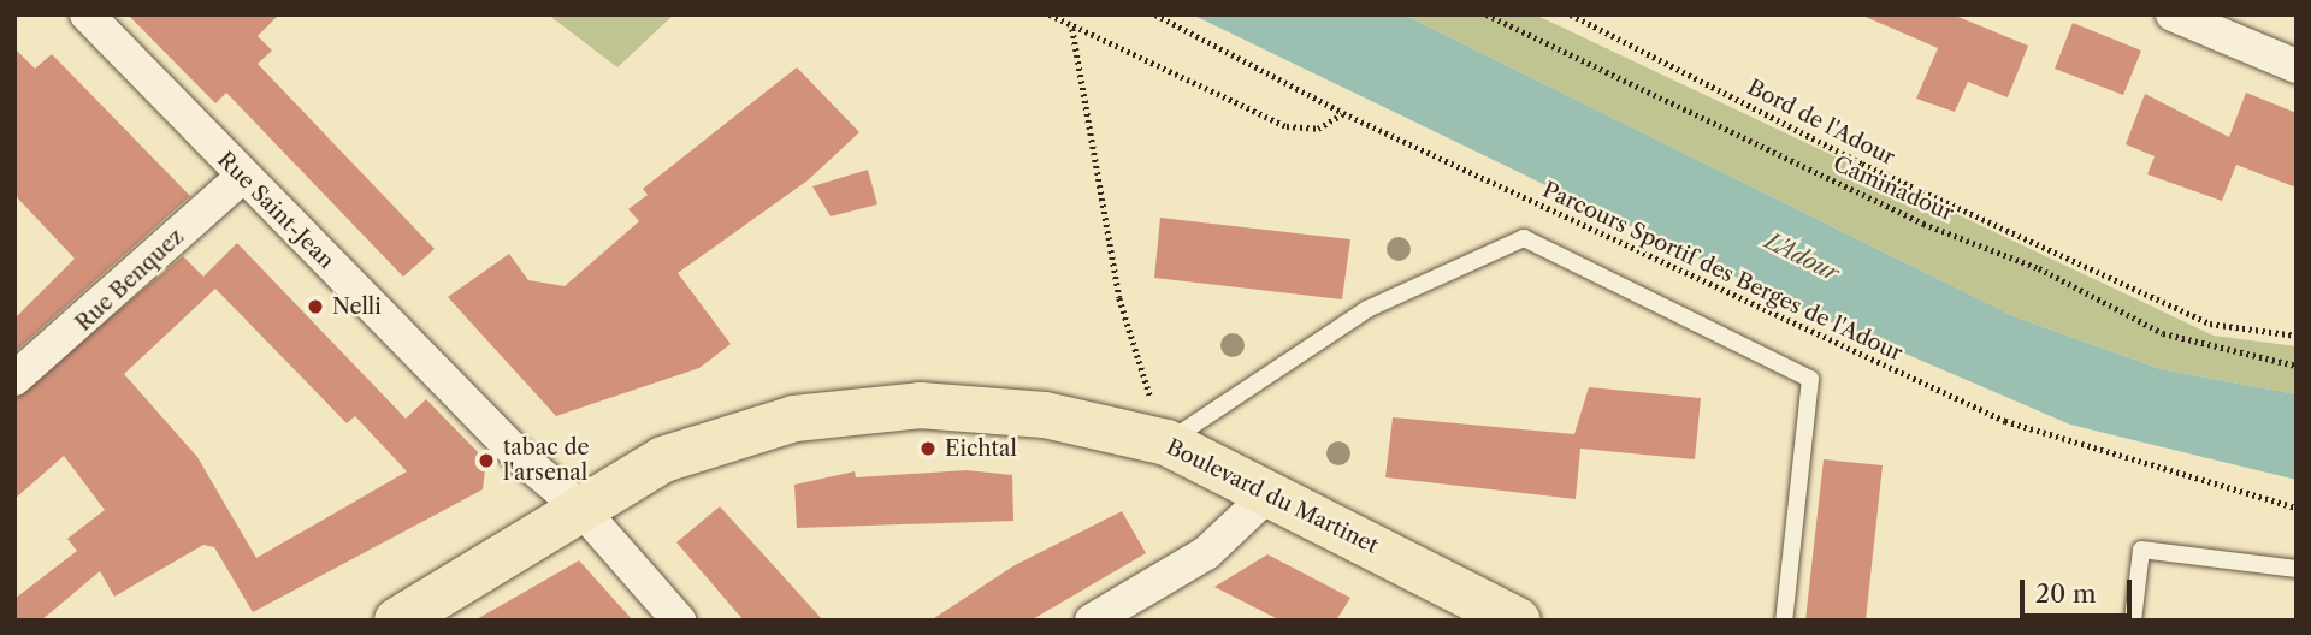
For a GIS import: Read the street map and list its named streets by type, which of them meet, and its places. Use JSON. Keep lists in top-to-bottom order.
{
  "streets": {
    "main road": ["Boulevard du Martinet"],
    "street": ["Rue Saint-Jean", "Rue Benquez"],
    "path": ["Bord de l'Adour", "Caminadour", "Parcours Sportif des Berges de l'Adour"]
  },
  "crossings": [
    ["Rue Saint-Jean", "Rue Benquez"],
    ["Rue Saint-Jean", "Boulevard du Martinet"]
  ],
  "water": ["L'Adour"],
  "places": ["Nelli", "Eichtal", "tabac de l'arsenal"],
  "scale_bar": "20 m"
}
